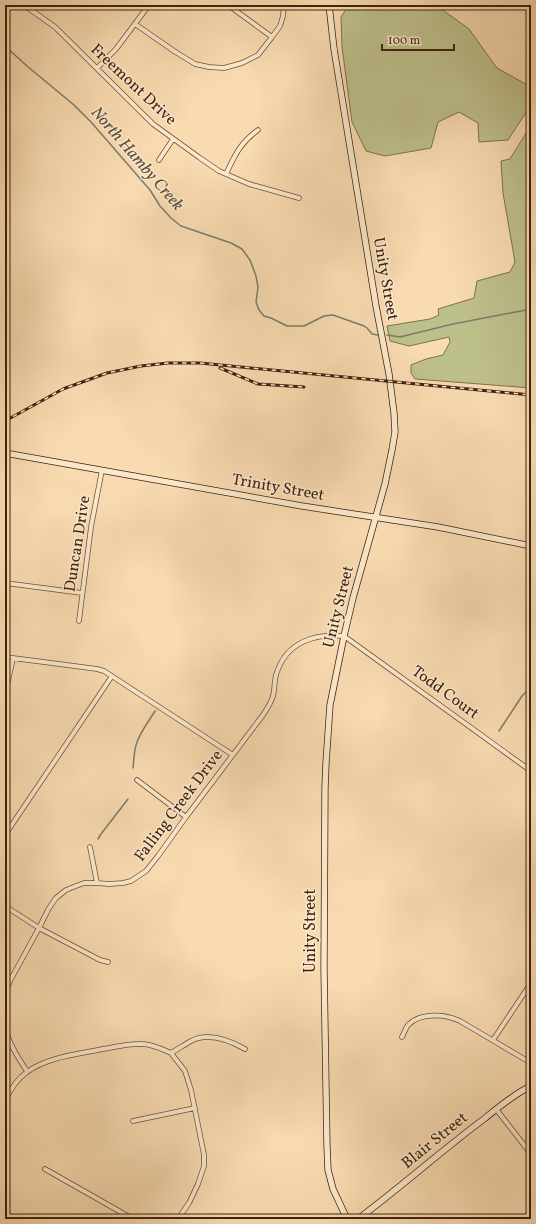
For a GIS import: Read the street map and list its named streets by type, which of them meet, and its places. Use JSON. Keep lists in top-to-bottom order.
{
  "streets": {
    "street": [
      "Freemont Drive",
      "Unity Street",
      "Trinity Street",
      "Duncan Drive",
      "Todd Court",
      "Falling Creek Drive",
      "Blair Street"
    ]
  },
  "crossings": [
    ["Unity Street", "Trinity Street"],
    ["Unity Street", "Todd Court"],
    ["Unity Street", "Falling Creek Drive"],
    ["Trinity Street", "Duncan Drive"],
    ["Todd Court", "Falling Creek Drive"]
  ],
  "water": ["North Hamby Creek"],
  "scale_bar": "100 m"
}
